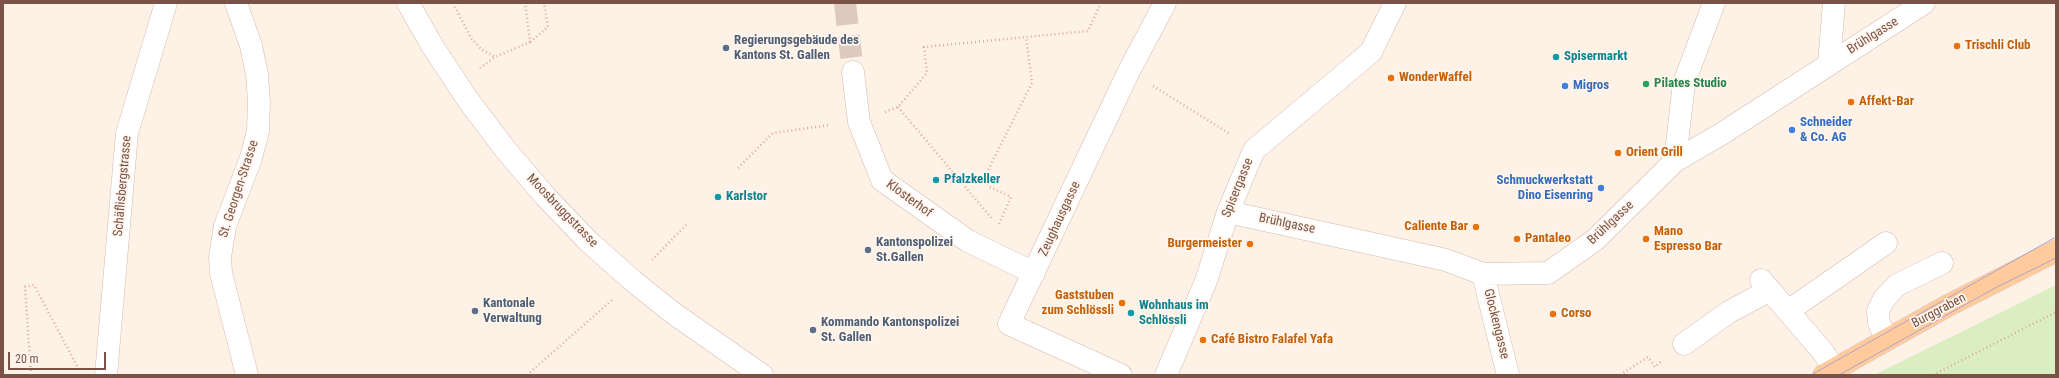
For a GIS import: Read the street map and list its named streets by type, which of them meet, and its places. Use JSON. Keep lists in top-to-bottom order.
{
  "streets": {
    "main road": ["Burggraben"],
    "street": [
      "Brühlgasse",
      "Schäflisbergstrasse",
      "Spisergasse",
      "St. Georgen-Strasse",
      "Klosterhof",
      "Moosbruggstrasse",
      "Zeughausgasse",
      "Glockengasse"
    ]
  },
  "crossings": [
    ["Brühlgasse", "Spisergasse"],
    ["Brühlgasse", "Glockengasse"],
    ["Klosterhof", "Zeughausgasse"]
  ],
  "places": [
    "Trischli Club",
    "Regierungsgebäude des Kantons St. Gallen",
    "Spisermarkt",
    "WonderWaffel",
    "Pilates Studio",
    "Migros",
    "Affekt-Bar",
    "Schneider & Co. AG",
    "Orient Grill",
    "Pfalzkeller",
    "Schmuckwerkstatt Dino Eisenring",
    "Karlstor",
    "Caliente Bar",
    "Pantaleo",
    "Mano Espresso Bar",
    "Burgermeister",
    "Kantonspolizei St.Gallen",
    "Gaststuben zum Schlössli",
    "Kantonale Verwaltung",
    "Wohnhaus im Schlössli",
    "Corso",
    "Kommando Kantonspolizei St. Gallen",
    "Café Bistro Falafel Yafa"
  ],
  "scale_bar": "20 m"
}
